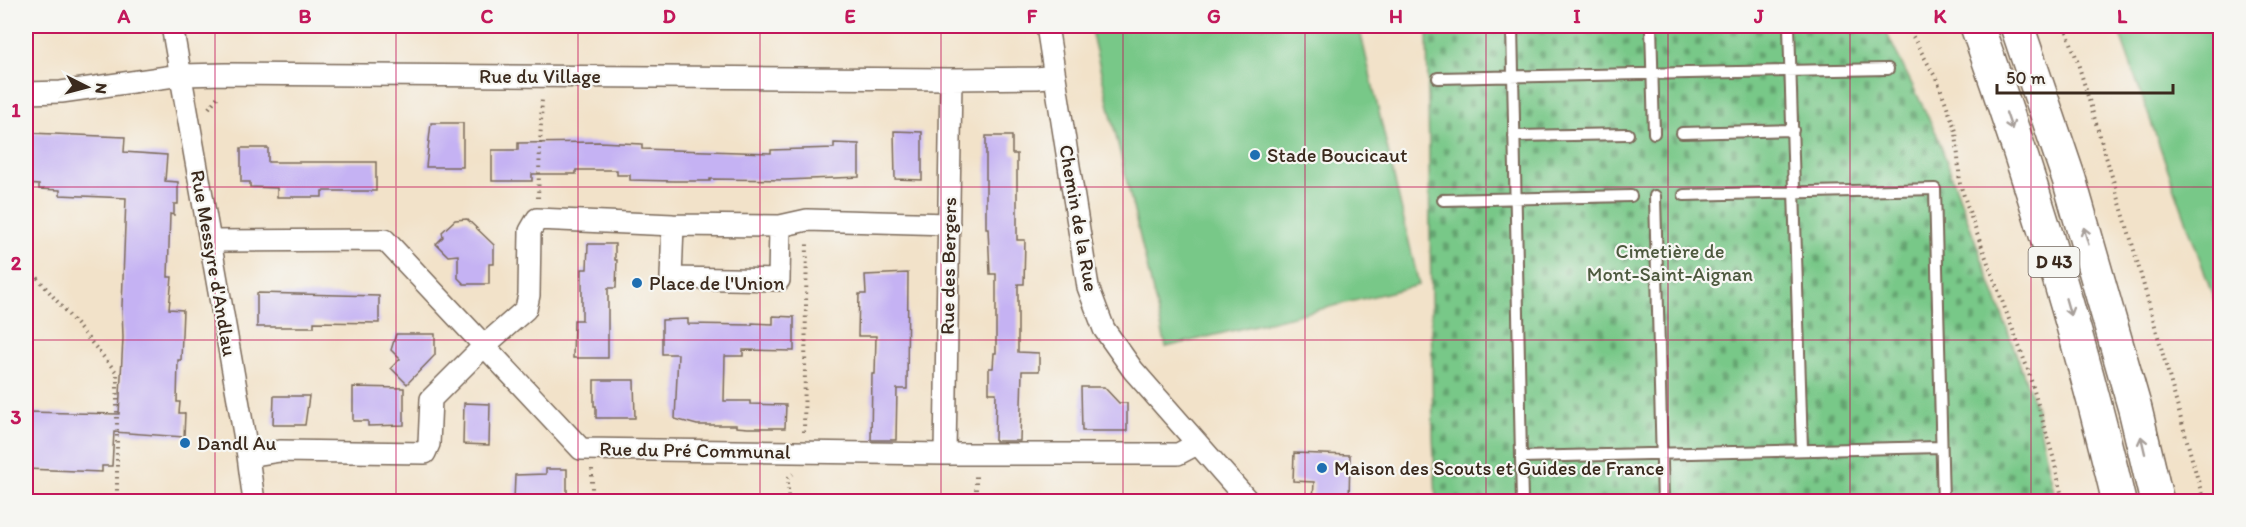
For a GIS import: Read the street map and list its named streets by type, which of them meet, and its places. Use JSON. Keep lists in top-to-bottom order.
{
  "streets": {
    "highway": ["D 43"],
    "street": [
      "Rue du Village",
      "Chemin de la Rue",
      "Rue Messyre d'Andlau",
      "Rue des Bergers",
      "Rue du Pré Communal"
    ]
  },
  "crossings": [
    ["Rue du Village", "Chemin de la Rue"],
    ["Rue du Village", "Rue Messyre d'Andlau"],
    ["Rue du Village", "Rue des Bergers"],
    ["Chemin de la Rue", "Rue du Pré Communal"],
    ["Rue Messyre d'Andlau", "Rue du Pré Communal"],
    ["Rue des Bergers", "Rue du Pré Communal"]
  ],
  "parks": ["Cimetière de Mont-Saint-Aignan"],
  "places": [
    "Stade Boucicaut",
    "Place de l'Union",
    "Dandl Au",
    "Maison des Scouts et Guides de France"
  ],
  "scale_bar": "50 m",
  "north": "right",
  "grid": {
    "columns": [
      "A",
      "B",
      "C",
      "D",
      "E",
      "F",
      "G",
      "H",
      "I",
      "J",
      "K",
      "L"
    ],
    "rows": ["1", "2", "3"]
  }
}
